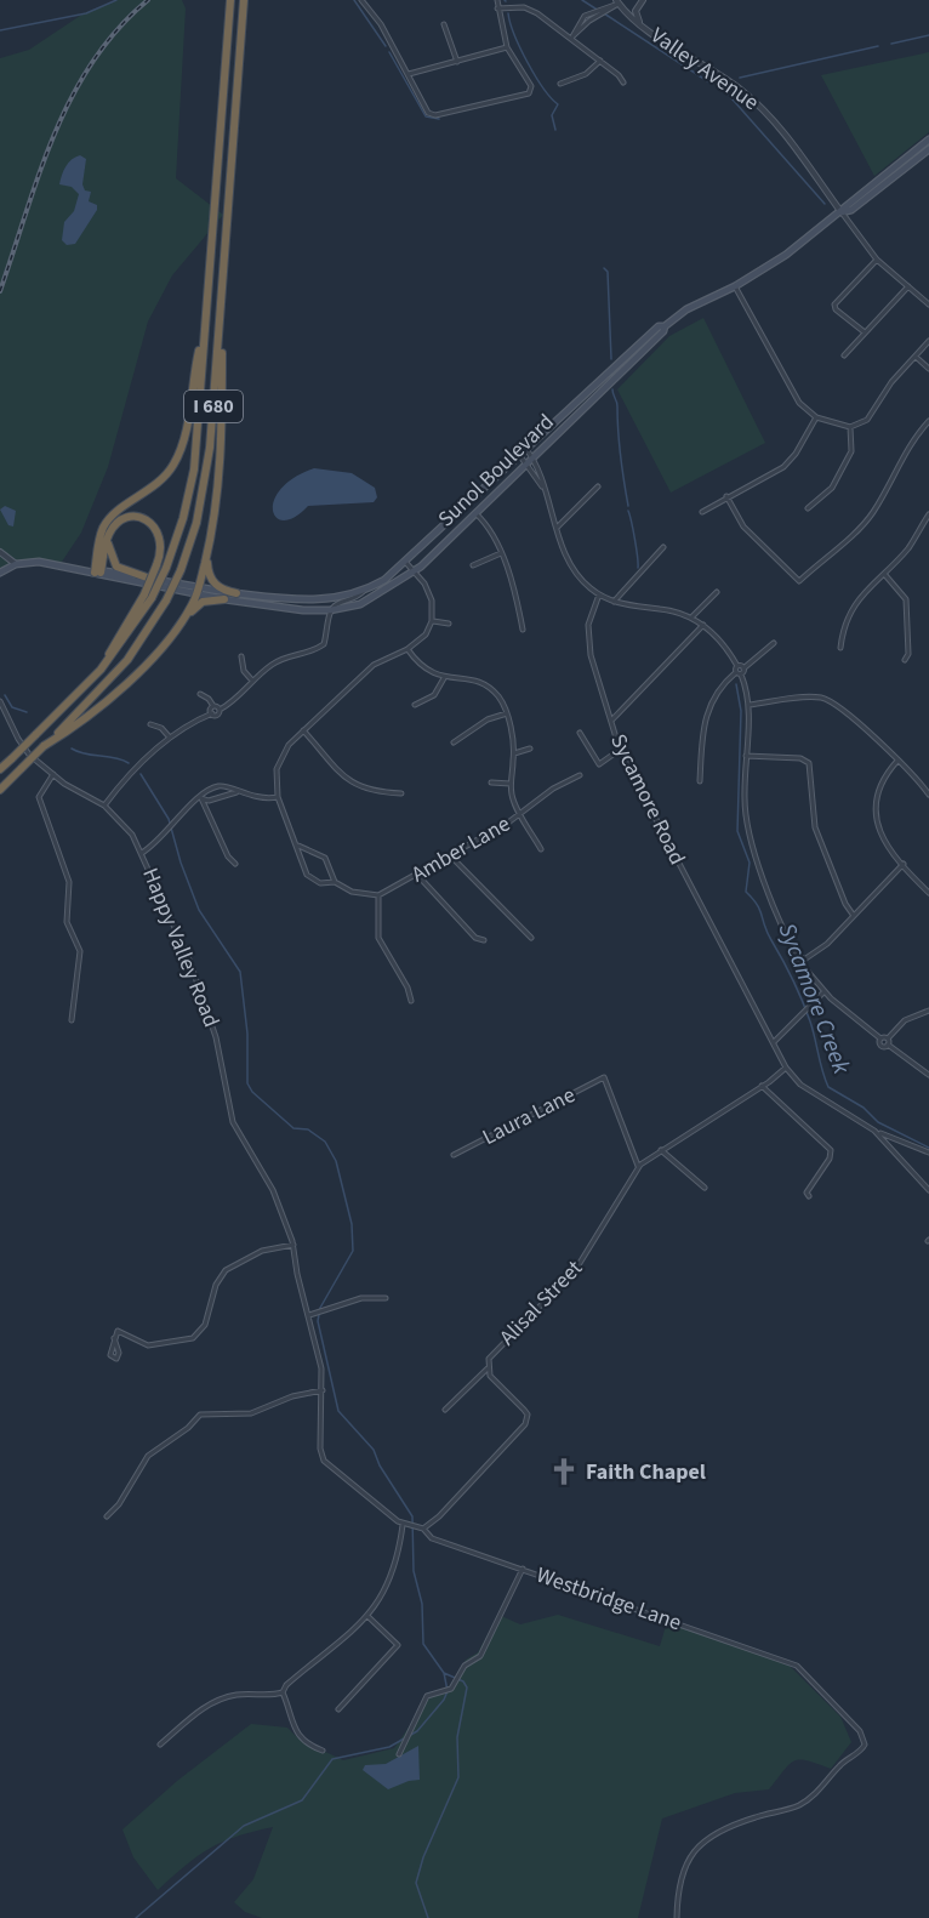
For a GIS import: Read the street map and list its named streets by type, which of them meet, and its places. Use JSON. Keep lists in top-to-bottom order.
{
  "streets": {
    "highway": ["I 680"],
    "main road": ["Sunol Boulevard"],
    "street": [
      "Valley Avenue",
      "Sycamore Road",
      "Amber Lane",
      "Happy Valley Road",
      "Laura Lane",
      "Alisal Street",
      "Westbridge Lane"
    ]
  },
  "crossings": [
    ["Valley Avenue", "Sunol Boulevard"],
    ["Sycamore Road", "Alisal Street"],
    ["Happy Valley Road", "Alisal Street"],
    ["Happy Valley Road", "Westbridge Lane"],
    ["Laura Lane", "Alisal Street"],
    ["Alisal Street", "Westbridge Lane"]
  ],
  "water": ["Sycamore Creek"],
  "places": {
    "church": ["Faith Chapel"]
  }
}
